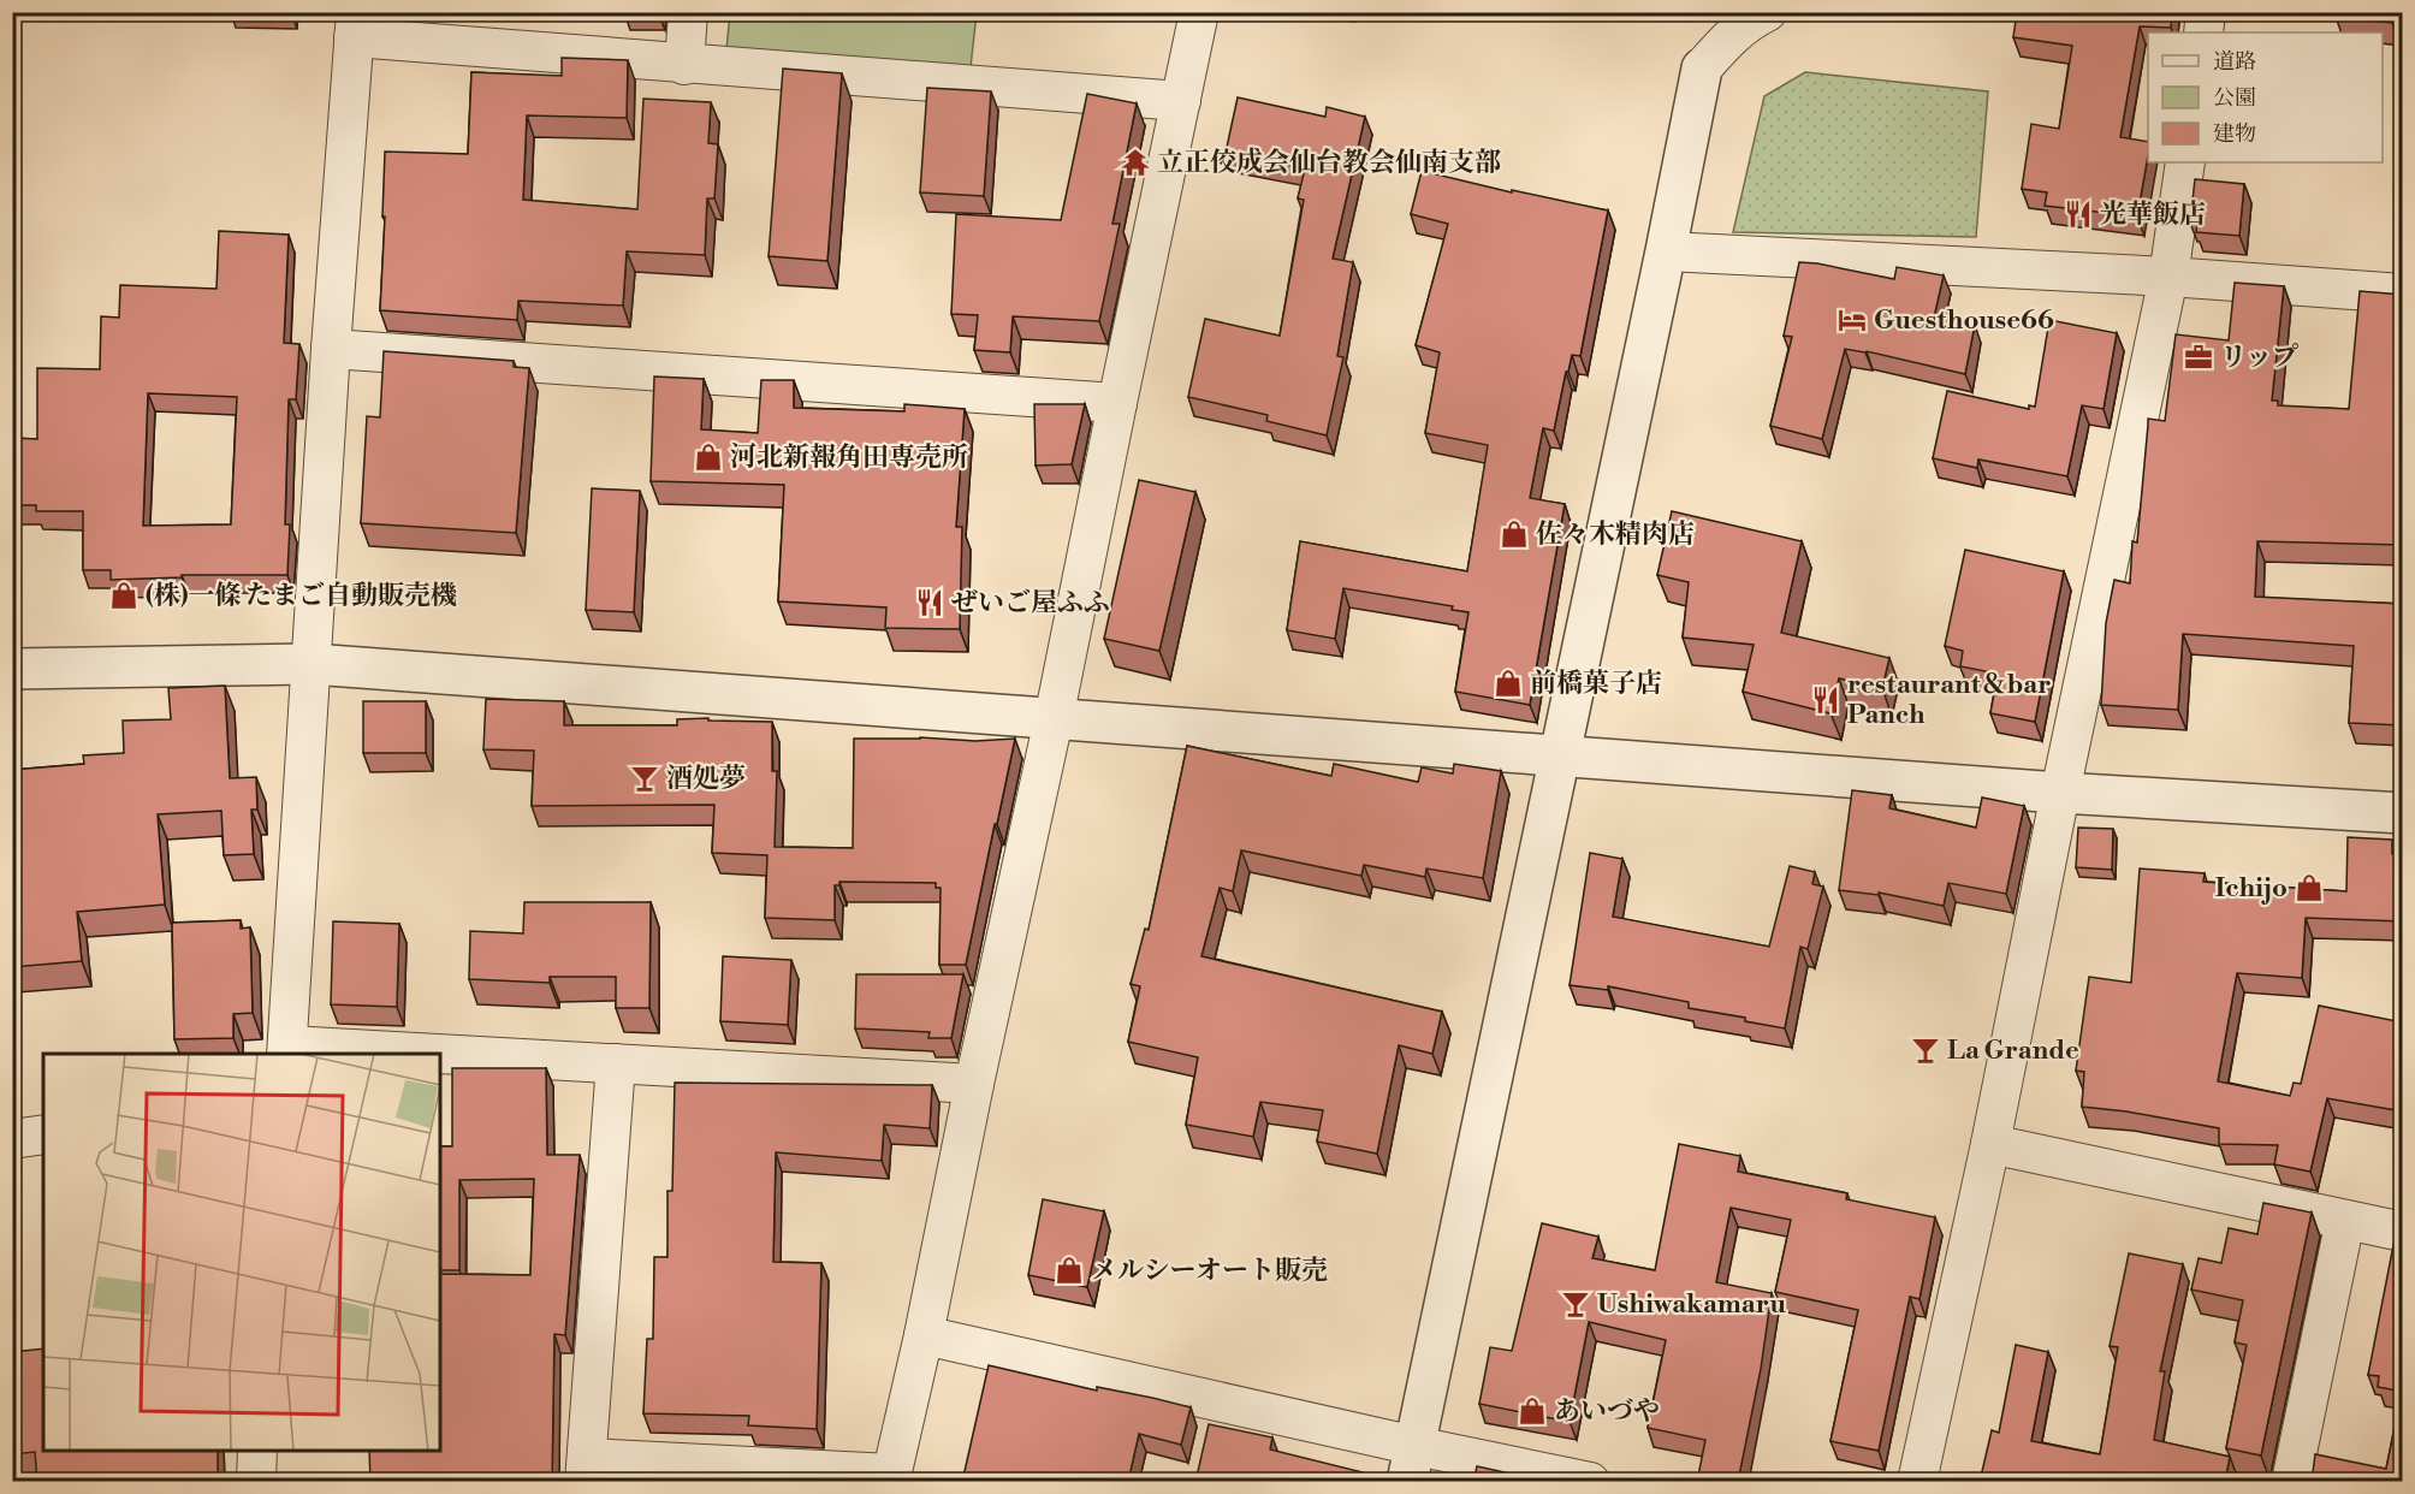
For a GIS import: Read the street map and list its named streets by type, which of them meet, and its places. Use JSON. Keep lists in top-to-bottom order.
{
  "places": {
    "temple": ["立正佼成会仙台教会仙南支部"],
    "restaurant": ["光華飯店", "ぜいご屋ふふ", "restaurant＆bar Panch"],
    "hotel": ["Guesthouse66"],
    "office": ["リップ"],
    "shop": [
      "河北新報角田専売所",
      "佐々木精肉店",
      "(株)一條 たまご自動販売機",
      "前橋菓子店",
      "Ichijo",
      "メルシーオート販売",
      "あいづや"
    ],
    "bar": ["酒処夢", "La Grande", "Ushiwakamaru"]
  },
  "legend": ["道路", "公園", "建物"]
}
